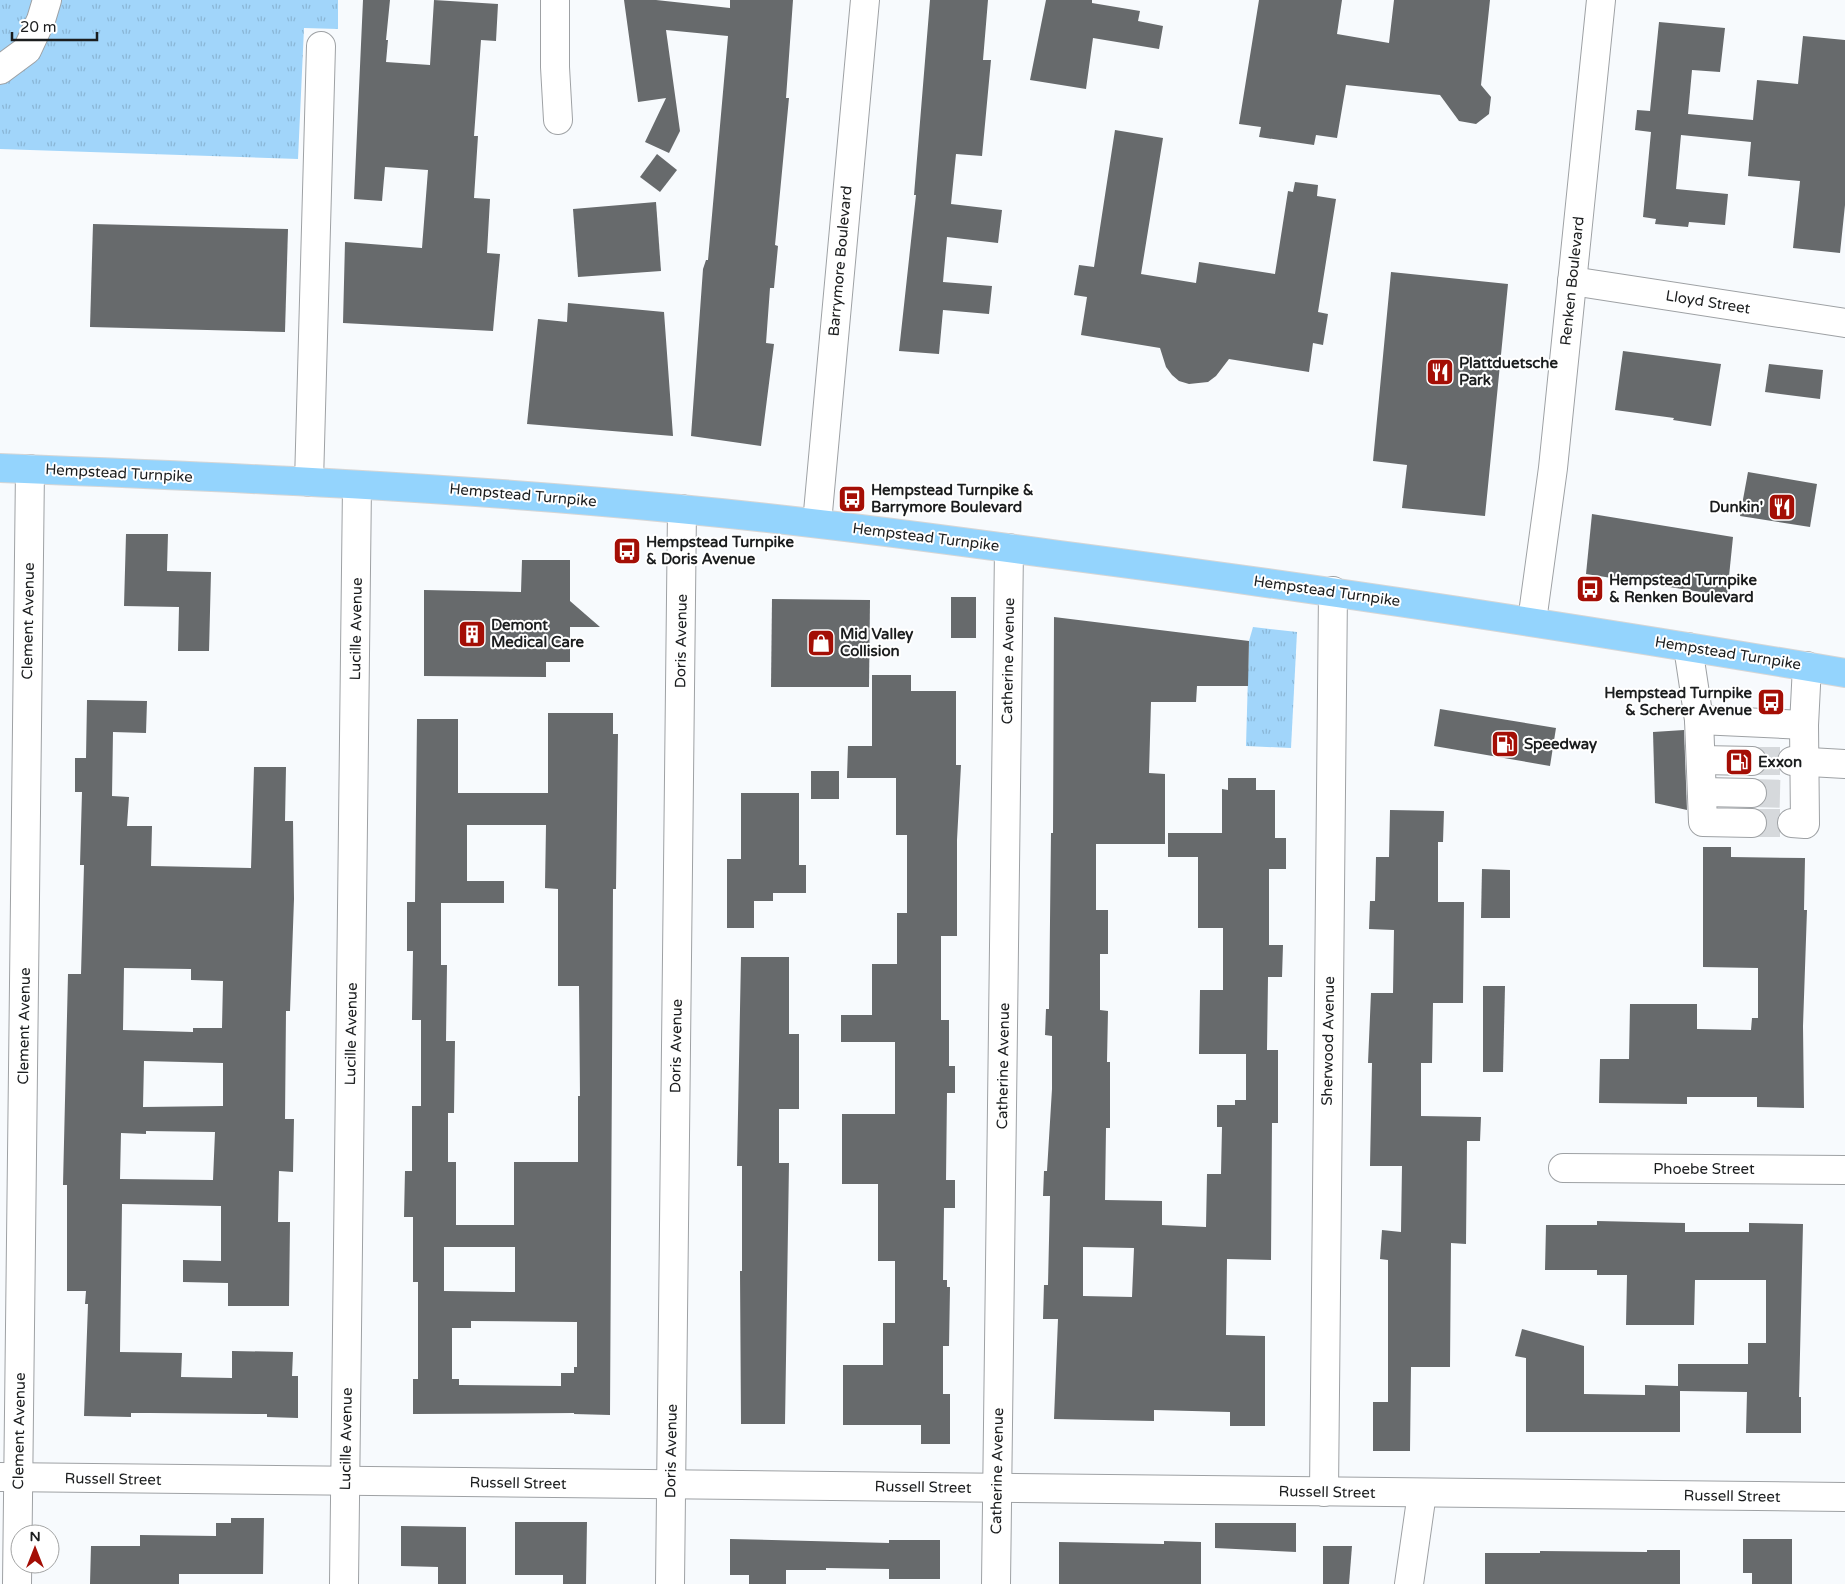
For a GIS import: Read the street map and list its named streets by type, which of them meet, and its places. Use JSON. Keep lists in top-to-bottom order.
{
  "streets": {
    "main road": ["Hempstead Turnpike"],
    "street": [
      "Barrymore Boulevard",
      "Renken Boulevard",
      "Lloyd Street",
      "Clement Avenue",
      "Lucille Avenue",
      "Doris Avenue",
      "Catherine Avenue",
      "Sherwood Avenue",
      "Phoebe Street",
      "Russell Street"
    ]
  },
  "crossings": [
    ["Barrymore Boulevard", "Hempstead Turnpike"],
    ["Renken Boulevard", "Lloyd Street"],
    ["Renken Boulevard", "Hempstead Turnpike"],
    ["Hempstead Turnpike", "Clement Avenue"],
    ["Hempstead Turnpike", "Lucille Avenue"],
    ["Hempstead Turnpike", "Doris Avenue"],
    ["Hempstead Turnpike", "Catherine Avenue"],
    ["Hempstead Turnpike", "Sherwood Avenue"],
    ["Clement Avenue", "Russell Street"],
    ["Lucille Avenue", "Russell Street"],
    ["Doris Avenue", "Russell Street"],
    ["Catherine Avenue", "Russell Street"],
    ["Sherwood Avenue", "Russell Street"]
  ],
  "places": {
    "restaurant": ["Plattduetsche Park", "Dunkin'"],
    "bus stop": [
      "Hempstead Turnpike & Barrymore Boulevard",
      "Hempstead Turnpike & Doris Avenue",
      "Hempstead Turnpike & Renken Boulevard",
      "Hempstead Turnpike & Scherer Avenue"
    ],
    "building": ["Demont Medical Care"],
    "shop": ["Mid Valley Collision"],
    "fuel station": ["Speedway", "Exxon"]
  },
  "scale_bar": "20 m",
  "north": "top"
}
